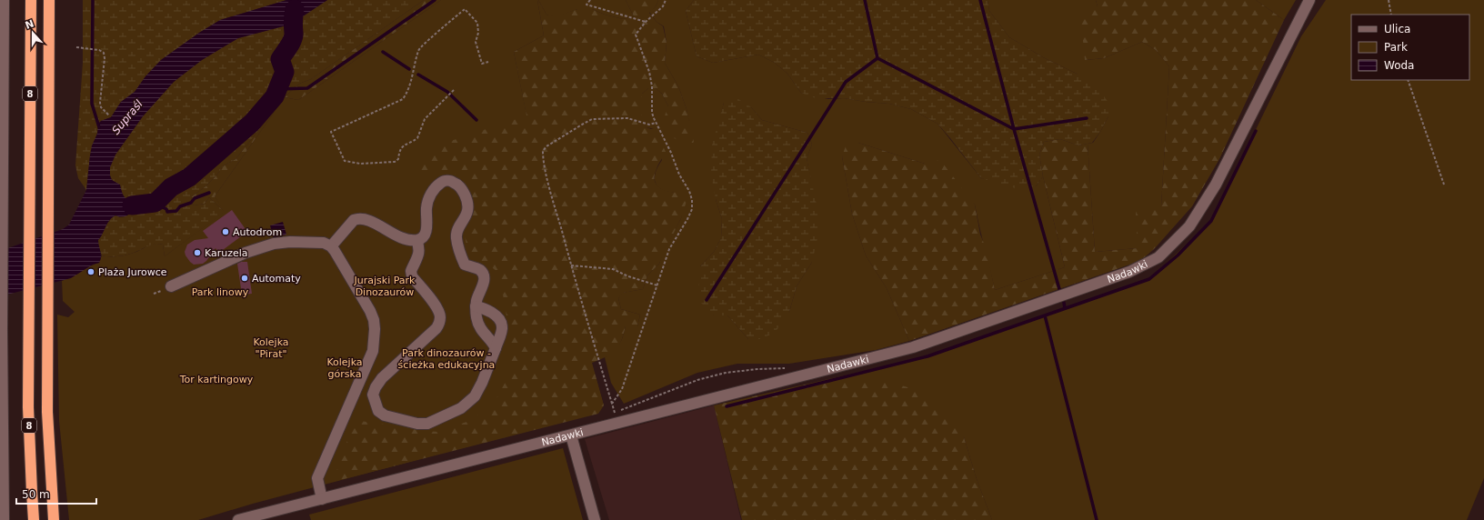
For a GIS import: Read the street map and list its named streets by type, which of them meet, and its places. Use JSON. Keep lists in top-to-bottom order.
{
  "streets": {
    "highway": ["8"],
    "street": ["Nadawki"]
  },
  "water": ["Supraśl"],
  "parks": [
    "Jurajski Park Dinozaurów",
    "Park linowy",
    "Kolejka \"Pirat\"",
    "Park dinozaurów - ścieżka edukacyjna",
    "Kolejka górska",
    "Tor kartingowy"
  ],
  "places": [
    "Autodrom",
    "Karuzela",
    "Plaża Jurowce",
    "Automaty"
  ],
  "legend": ["Ulica", "Park", "Woda"],
  "scale_bar": "50 m",
  "north": "top"
}
